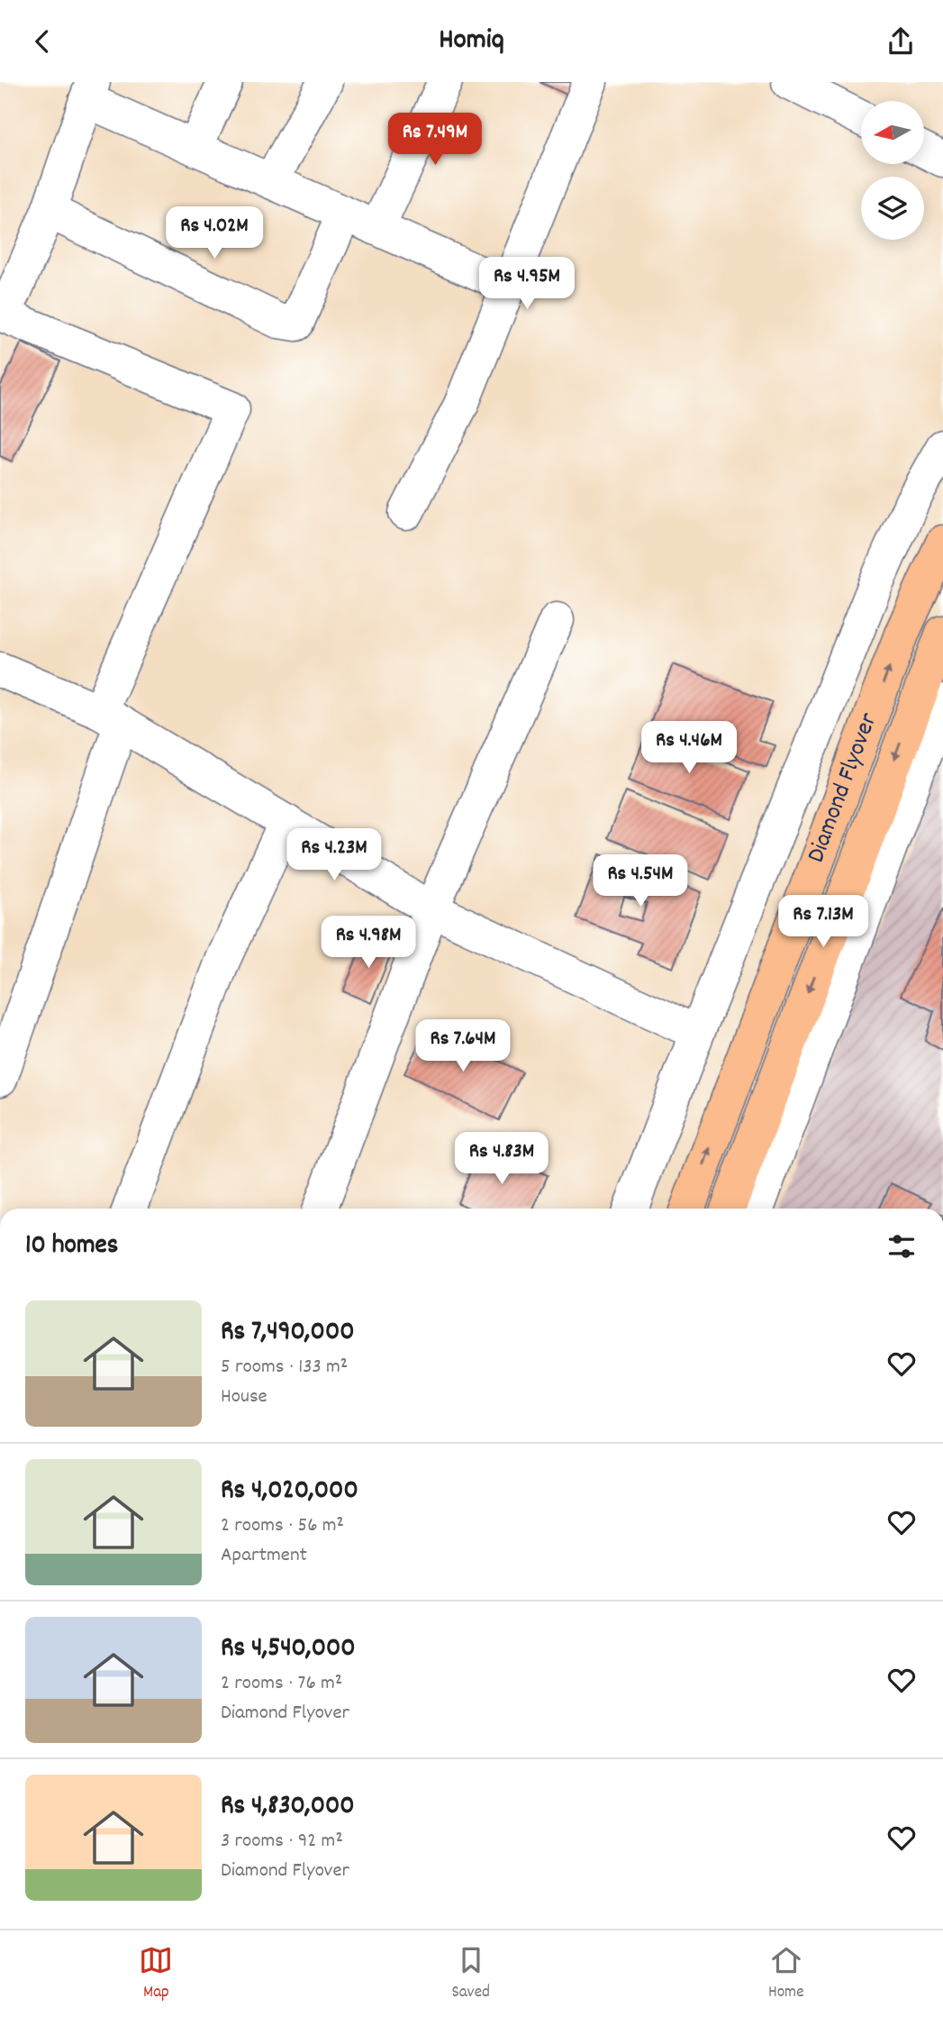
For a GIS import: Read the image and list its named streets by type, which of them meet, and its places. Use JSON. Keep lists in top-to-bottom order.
{
  "streets": {
    "highway": ["Diamond Flyover"]
  },
  "north": "left",
  "page": {
    "header": "Homiq",
    "price": [
      "Rs 7.49M",
      "Rs 4.02M",
      "Rs 4.95M",
      "Rs 4.46M",
      "Rs 4.23M",
      "Rs 4.54M",
      "Rs 7.13M",
      "Rs 4.98M",
      "Rs 7.64M",
      "Rs 4.83M"
    ],
    "heading": "10 homes",
    "list": [
      {
        "name": "Rs 7,490,000",
        "note": "5 rooms · 133 m² · House"
      },
      {
        "name": "Rs 4,020,000",
        "note": "2 rooms · 56 m² · Apartment"
      },
      {
        "name": "Rs 4,540,000",
        "note": "2 rooms · 76 m² · Diamond Flyover"
      },
      {
        "name": "Rs 4,830,000",
        "note": "3 rooms · 92 m² · Diamond Flyover"
      }
    ],
    "tabs": ["Map", "Saved", "Home"]
  }
}
